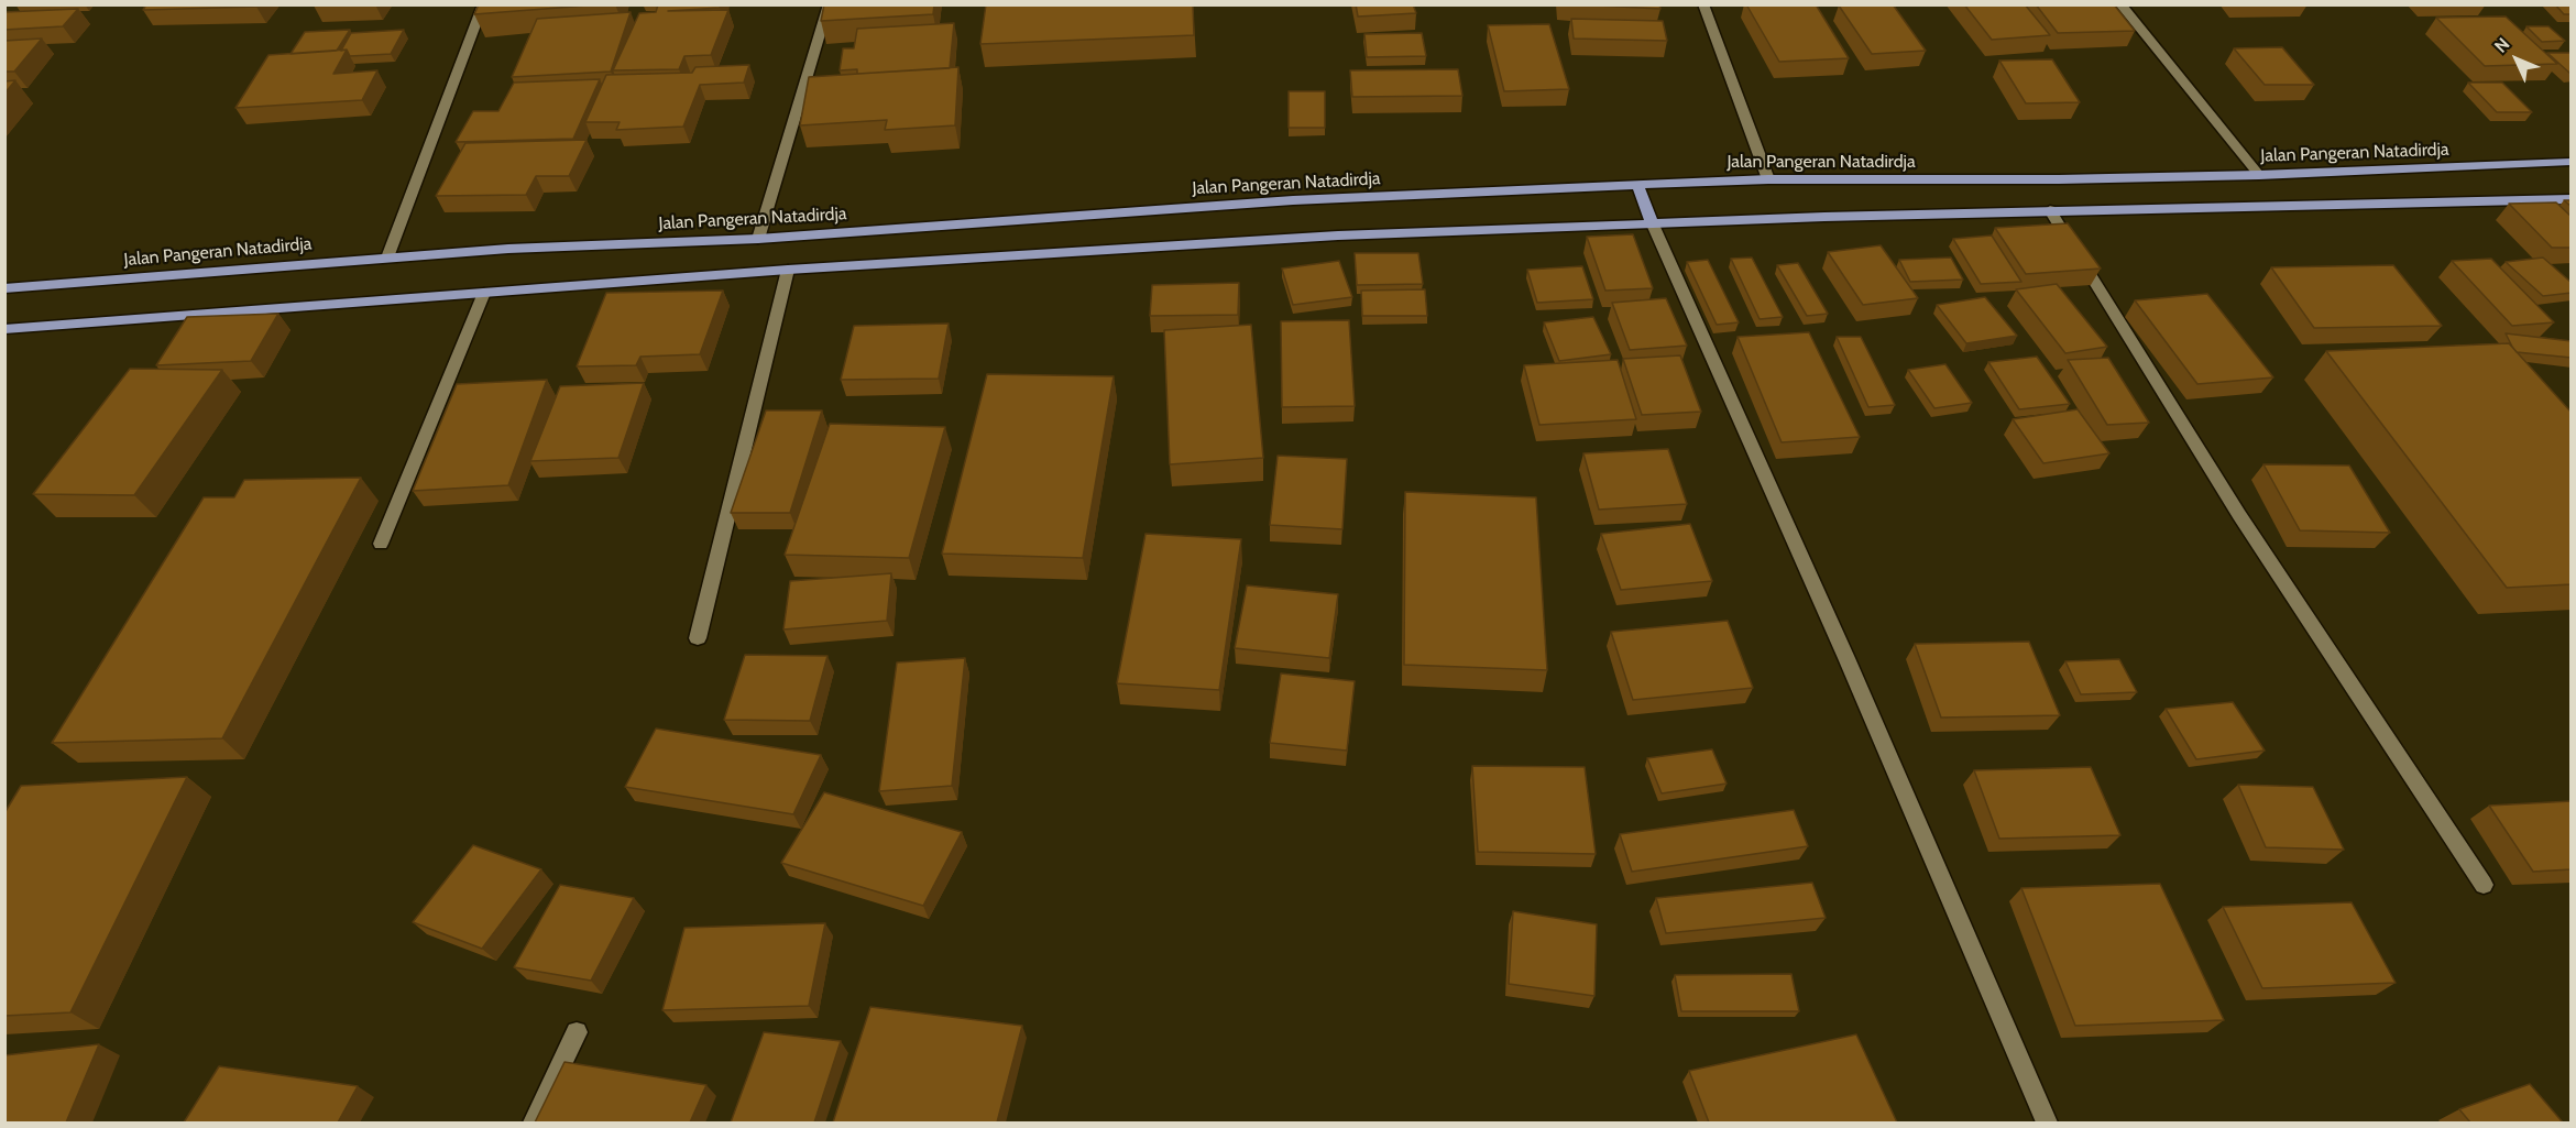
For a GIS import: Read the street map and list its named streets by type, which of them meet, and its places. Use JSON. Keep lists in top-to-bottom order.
{
  "streets": {
    "main road": ["Jalan Pangeran Natadirdja"]
  },
  "north": "top left"
}
